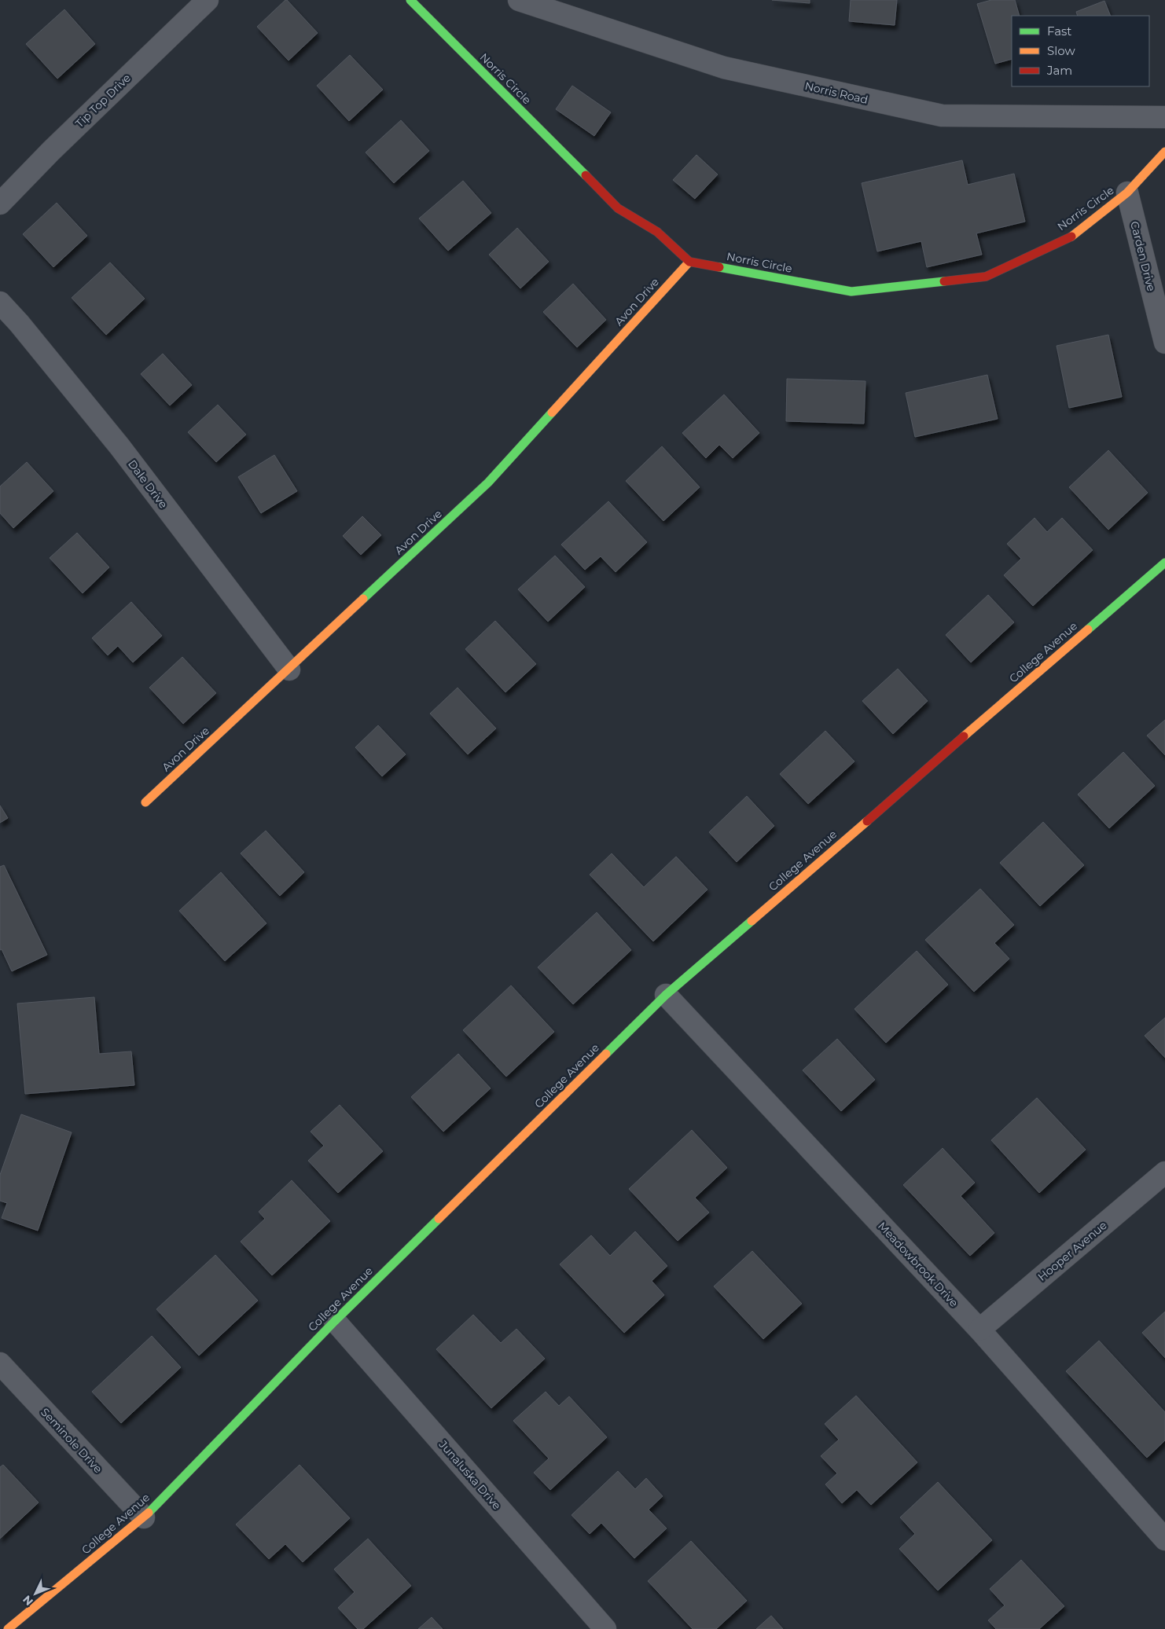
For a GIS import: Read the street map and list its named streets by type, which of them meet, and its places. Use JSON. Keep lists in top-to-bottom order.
{
  "streets": {
    "street": [
      "Norris Circle",
      "Norris Road",
      "Tip Top Drive",
      "Carden Drive",
      "Avon Drive",
      "Dale Drive",
      "College Avenue",
      "Hooper Avenue",
      "Meadowbrook Drive",
      "Seminole Drive",
      "Junaluska Drive"
    ]
  },
  "crossings": [
    ["Norris Circle", "Carden Drive"],
    ["Norris Circle", "Avon Drive"],
    ["Avon Drive", "Dale Drive"],
    ["College Avenue", "Meadowbrook Drive"],
    ["College Avenue", "Seminole Drive"],
    ["College Avenue", "Junaluska Drive"],
    ["Hooper Avenue", "Meadowbrook Drive"]
  ],
  "legend": ["Fast", "Slow", "Jam"],
  "north": "bottom left"
}
